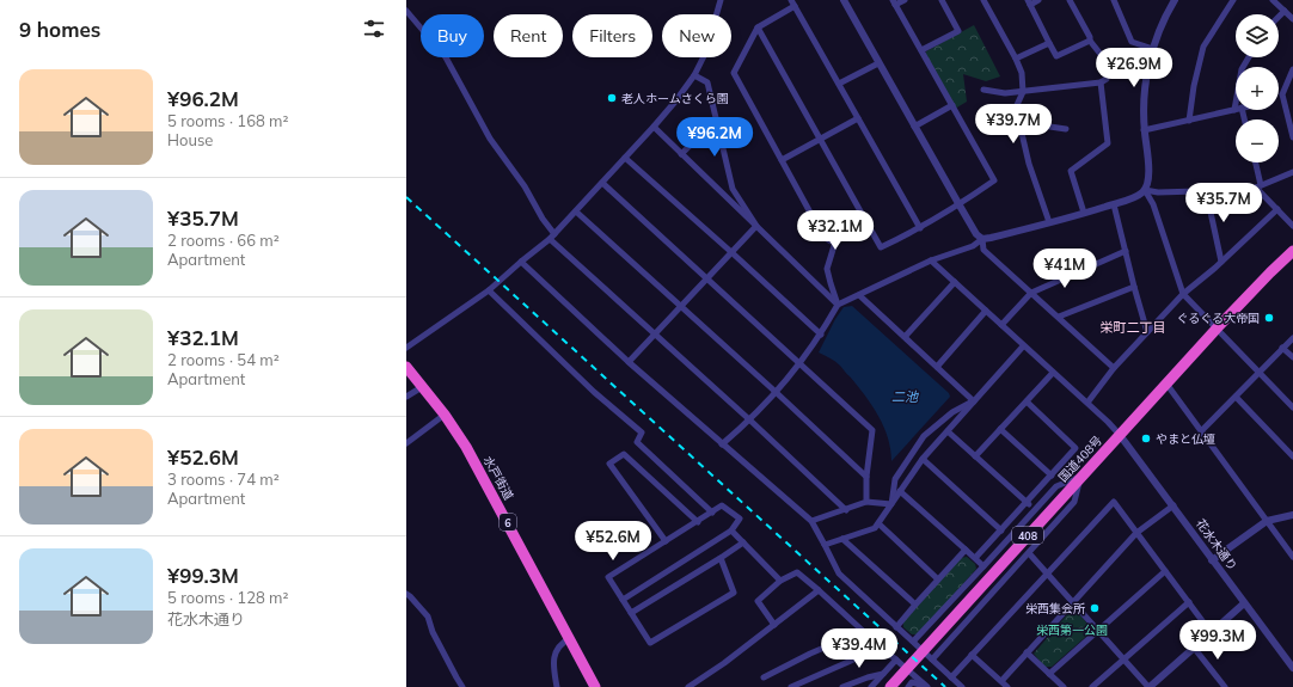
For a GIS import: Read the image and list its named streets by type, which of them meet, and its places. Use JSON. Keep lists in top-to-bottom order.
{
  "streets": {
    "highway": [
      "国道408号",
      "水戸街道",
      "6",
      "408"
    ],
    "street": ["花水木通り"]
  },
  "crossings": [
    ["国道408号", "花水木通り"]
  ],
  "districts": ["栄町二丁目"],
  "water": ["二池"],
  "parks": ["栄西第一公園"],
  "places": [
    "老人ホームさくら園",
    "ぐるぐる大帝国",
    "やまと仏壇",
    "栄西集会所"
  ],
  "page": {
    "heading": "9 homes",
    "map_buttons": ["+", "−"],
    "chip": [
      "Buy",
      "Rent",
      "Filters",
      "New"
    ],
    "price": [
      "¥26.9M",
      "¥39.7M",
      "¥96.2M",
      "¥35.7M",
      "¥32.1M",
      "¥41M",
      "¥52.6M",
      "¥99.3M",
      "¥39.4M"
    ],
    "list": [
      {
        "name": "¥96.2M",
        "note": "5 rooms · 168 m² · House"
      },
      {
        "name": "¥35.7M",
        "note": "2 rooms · 66 m² · Apartment"
      },
      {
        "name": "¥32.1M",
        "note": "2 rooms · 54 m² · Apartment"
      },
      {
        "name": "¥52.6M",
        "note": "3 rooms · 74 m² · Apartment"
      },
      {
        "name": "¥99.3M",
        "note": "5 rooms · 128 m² · 花水木通り"
      }
    ]
  }
}
